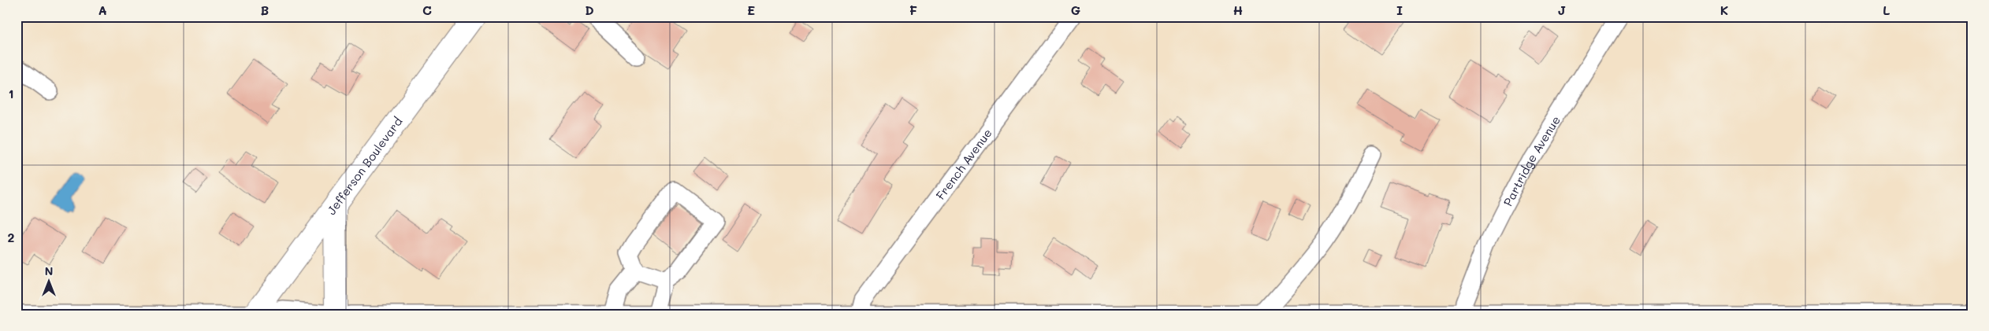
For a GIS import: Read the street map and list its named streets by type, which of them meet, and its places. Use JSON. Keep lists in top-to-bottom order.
{
  "streets": {
    "main road": ["Jefferson Boulevard"],
    "street": ["Partridge Avenue", "French Avenue"]
  },
  "north": "top",
  "grid": {
    "columns": [
      "A",
      "B",
      "C",
      "D",
      "E",
      "F",
      "G",
      "H",
      "I",
      "J",
      "K",
      "L"
    ],
    "rows": ["1", "2"]
  }
}
